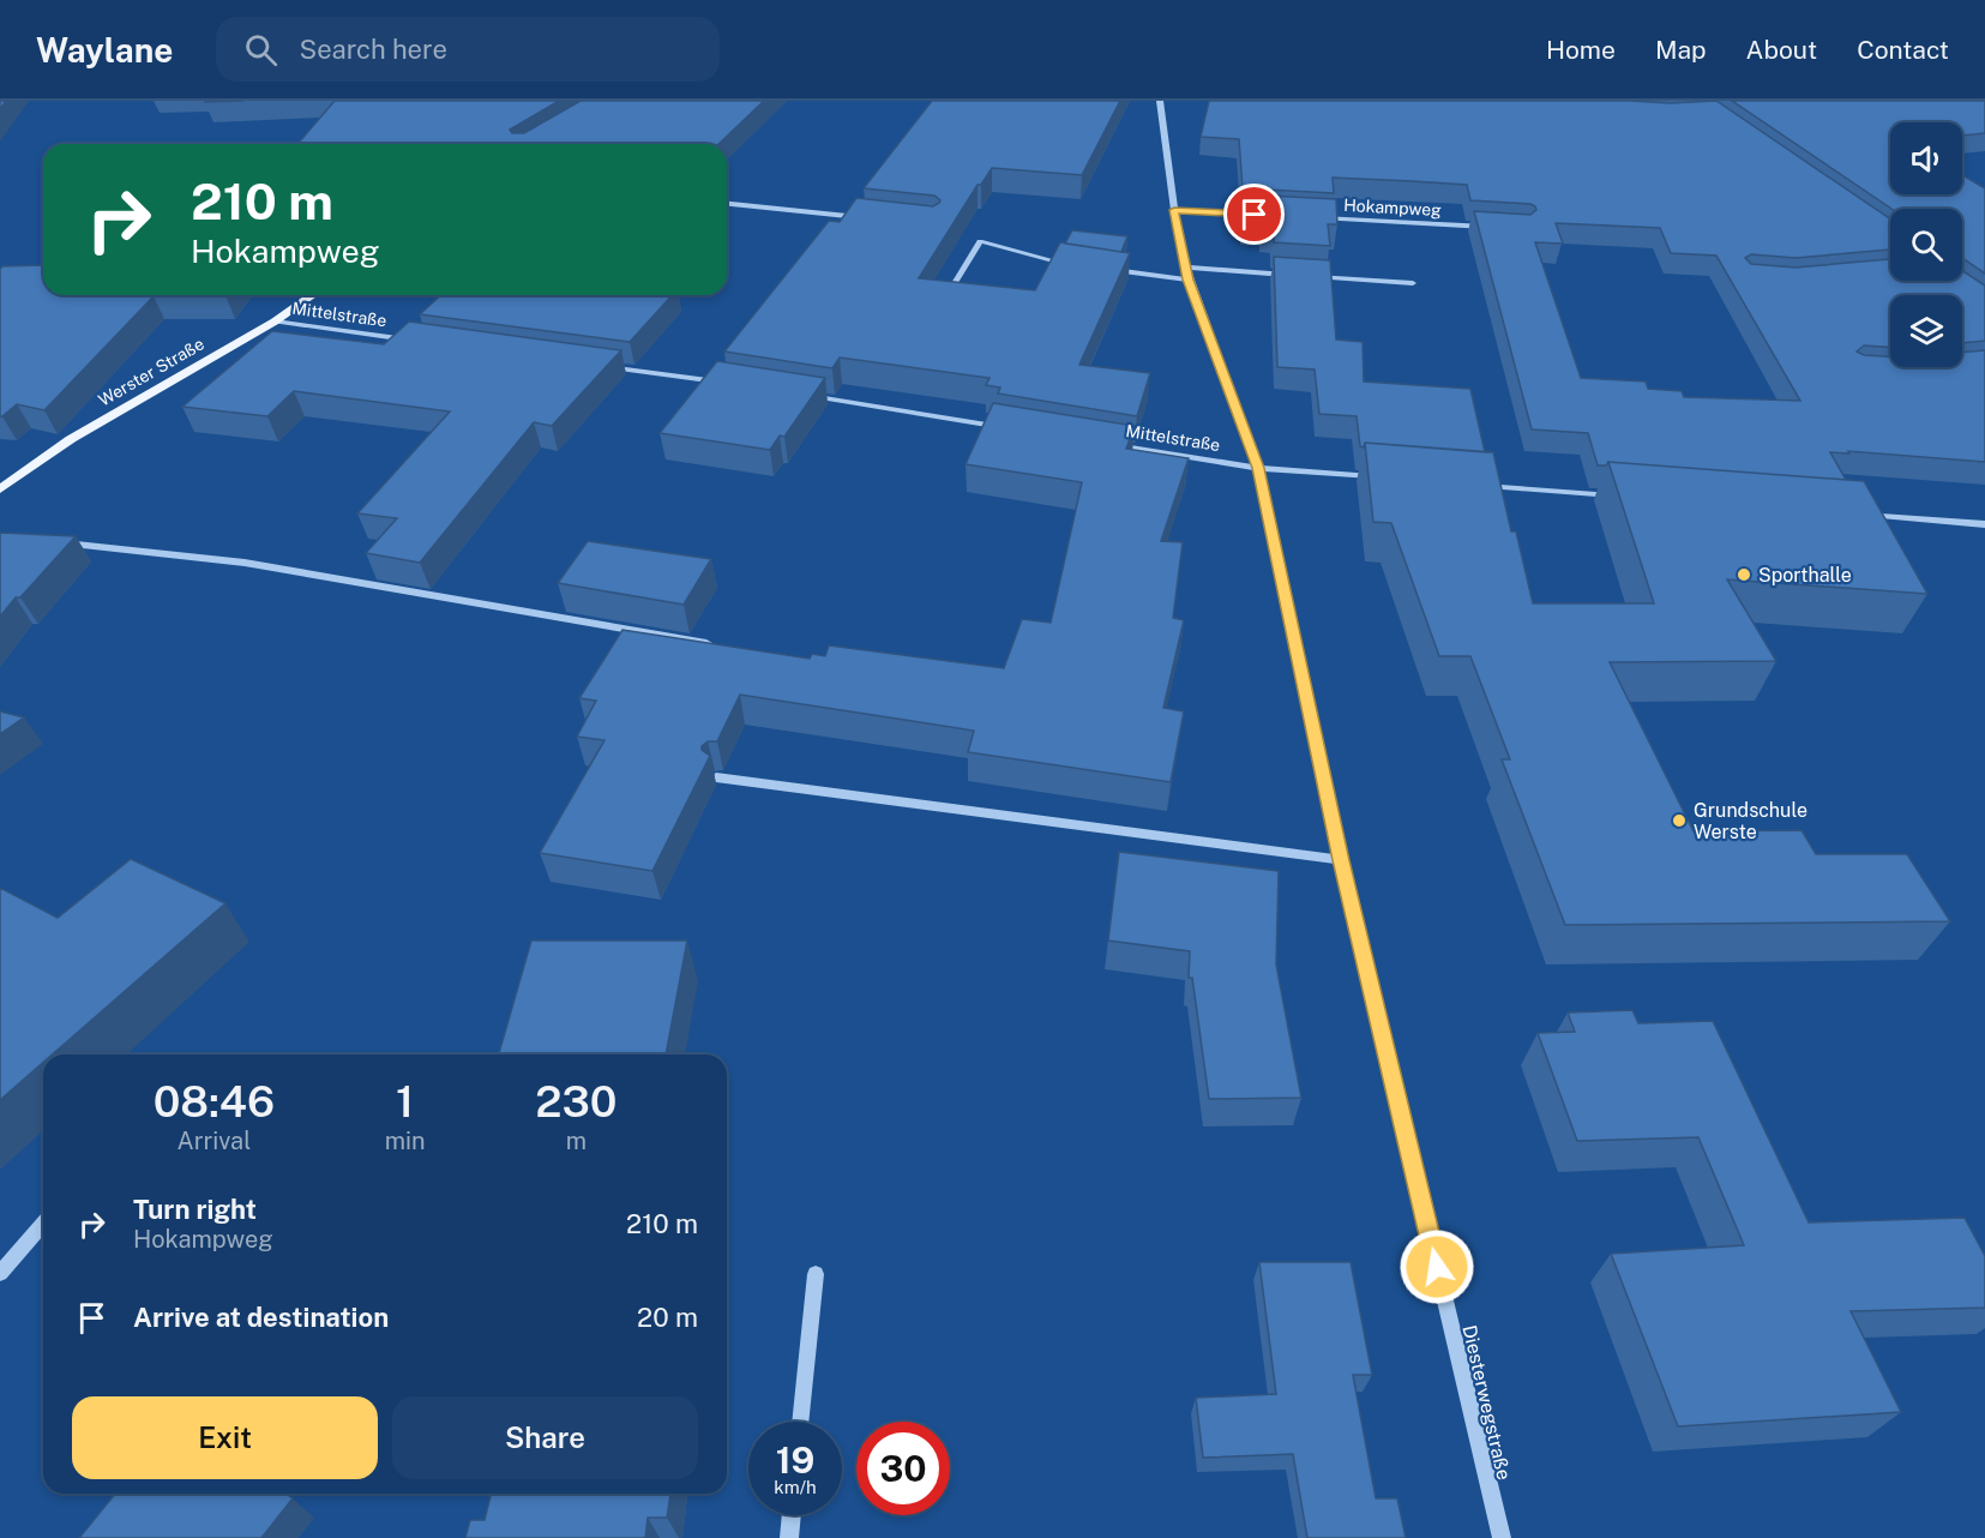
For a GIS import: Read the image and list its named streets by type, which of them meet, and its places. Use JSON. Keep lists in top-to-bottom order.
{
  "streets": {
    "main road": ["Werster Straße"],
    "street": ["Hokampweg", "Mittelstraße", "Diesterwegstraße"]
  },
  "crossings": [
    ["Mittelstraße", "Werster Straße"],
    ["Mittelstraße", "Diesterwegstraße"]
  ],
  "places": ["Sporthalle", "Grundschule Werste"],
  "page": {
    "header": "Waylane",
    "search": "Search here",
    "nav": [
      "Home",
      "Map",
      "About",
      "Contact"
    ],
    "turn": ["210 m", "Hokampweg"],
    "eta": [
      "08:46",
      "Arrival",
      "1",
      "min",
      "230",
      "m"
    ],
    "list": [
      {
        "name": "Turn right",
        "note": "Hokampweg",
        "value": "210 m"
      },
      {
        "name": "Arrive at destination",
        "value": "20 m"
      }
    ],
    "buttons": ["Exit", "Share"],
    "speed": "19 km/h",
    "limit": "30"
  }
}
